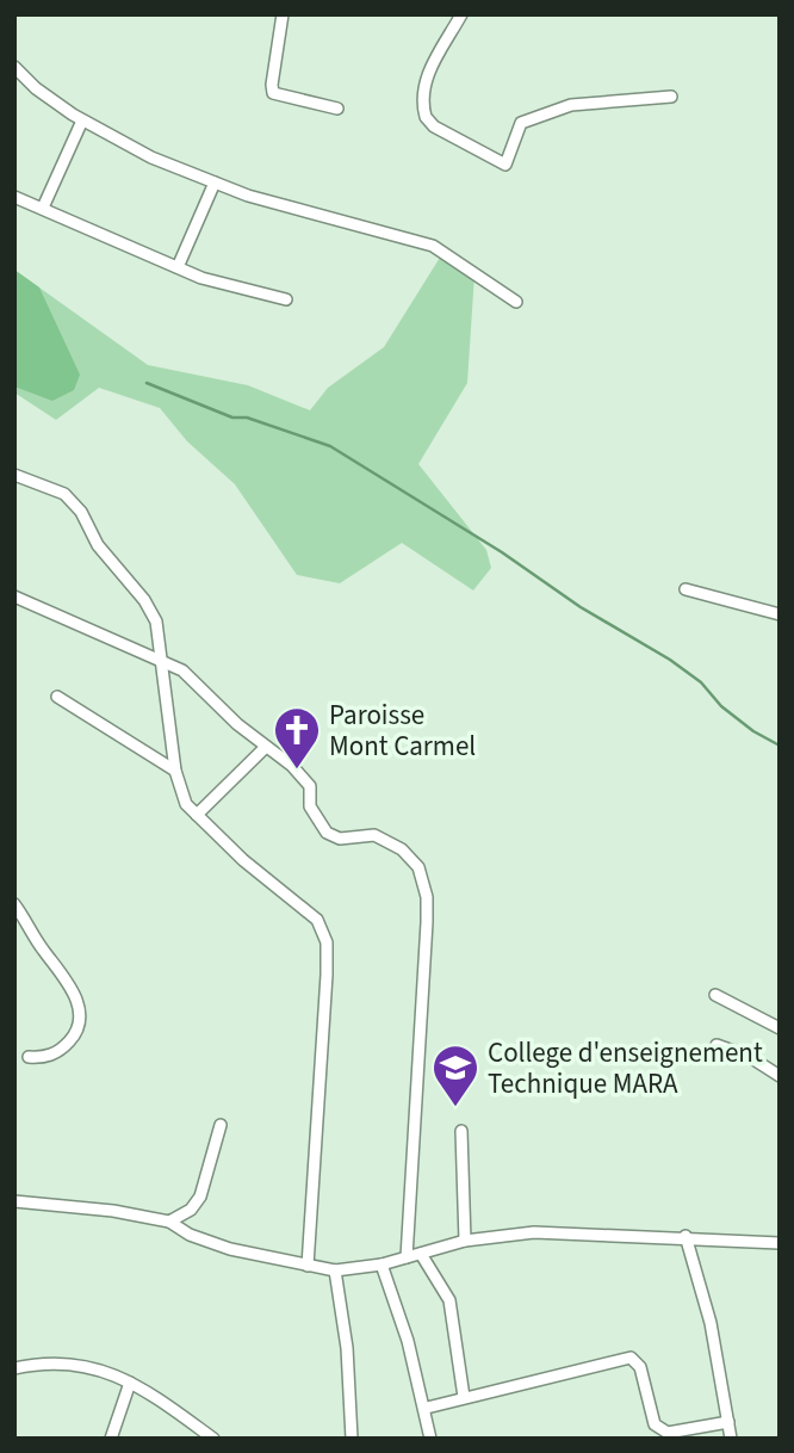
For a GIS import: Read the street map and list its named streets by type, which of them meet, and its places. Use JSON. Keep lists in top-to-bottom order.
{
  "places": {
    "church": ["Paroisse Mont Carmel"],
    "school or university": ["College d'enseignement Technique MARA"]
  }
}
